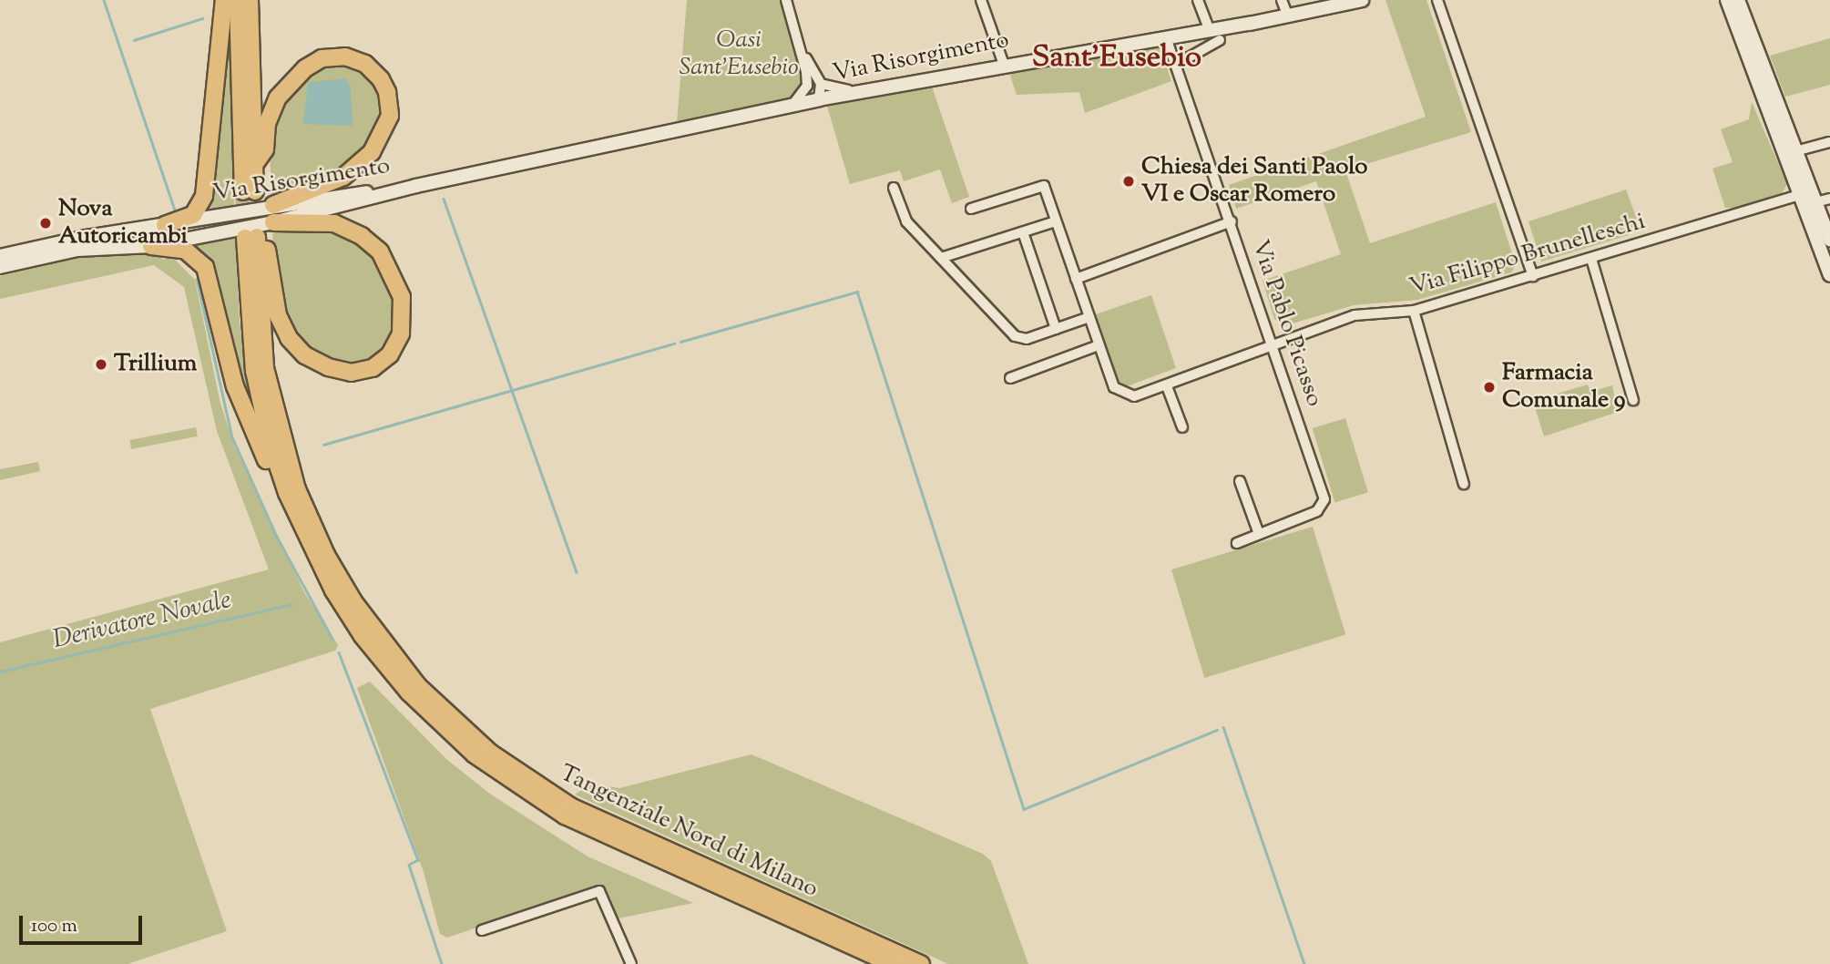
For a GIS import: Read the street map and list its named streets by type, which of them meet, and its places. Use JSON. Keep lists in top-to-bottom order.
{
  "streets": {
    "highway": ["Tangenziale Nord di Milano"],
    "street": ["Via Risorgimento", "Via Filippo Brunelleschi", "Via Pablo Picasso"]
  },
  "crossings": [
    ["Via Risorgimento", "Via Pablo Picasso"],
    ["Via Risorgimento", "Tangenziale Nord di Milano"],
    ["Via Filippo Brunelleschi", "Via Pablo Picasso"]
  ],
  "districts": ["Sant'Eusebio"],
  "water": ["Derivatore Novale"],
  "parks": ["Oasi Sant'Eusebio"],
  "places": [
    "Chiesa dei Santi Paolo VI e Oscar Romero",
    "Nova Autoricambi",
    "Trillium",
    "Farmacia Comunale 9"
  ],
  "scale_bar": "100 m"
}
